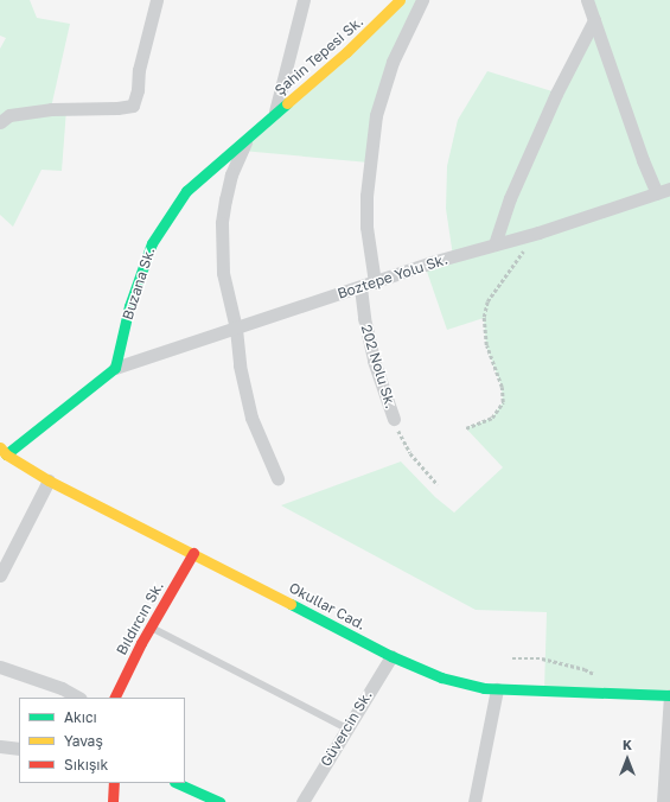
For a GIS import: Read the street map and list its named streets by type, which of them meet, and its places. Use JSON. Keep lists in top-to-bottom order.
{
  "streets": {
    "street": [
      "Şahin Tepesi Sk.",
      "Boztepe Yolu Sk.",
      "Buzana Sk.",
      "202 Nolu Sk.",
      "Okullar Cad.",
      "Bıldırcın Sk.",
      "Güvercin Sk."
    ]
  },
  "crossings": [
    ["Şahin Tepesi Sk.", "Buzana Sk."],
    ["Boztepe Yolu Sk.", "Buzana Sk."],
    ["Boztepe Yolu Sk.", "202 Nolu Sk."],
    ["Okullar Cad.", "Bıldırcın Sk."],
    ["Okullar Cad.", "Güvercin Sk."]
  ],
  "legend": ["Akıcı", "Yavaş", "Sıkışık"],
  "north": "top"
}
